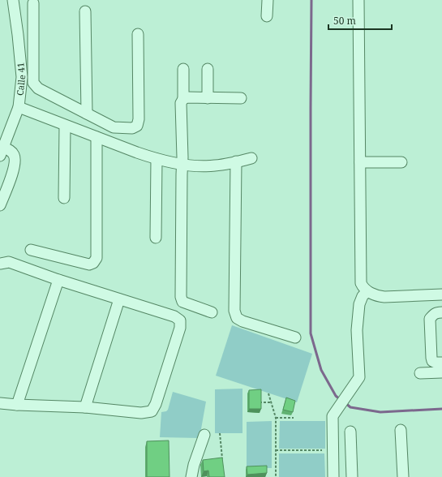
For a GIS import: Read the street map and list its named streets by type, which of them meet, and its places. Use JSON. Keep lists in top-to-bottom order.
{
  "streets": {
    "street": ["Calle 41"]
  },
  "scale_bar": "50 m"
}
